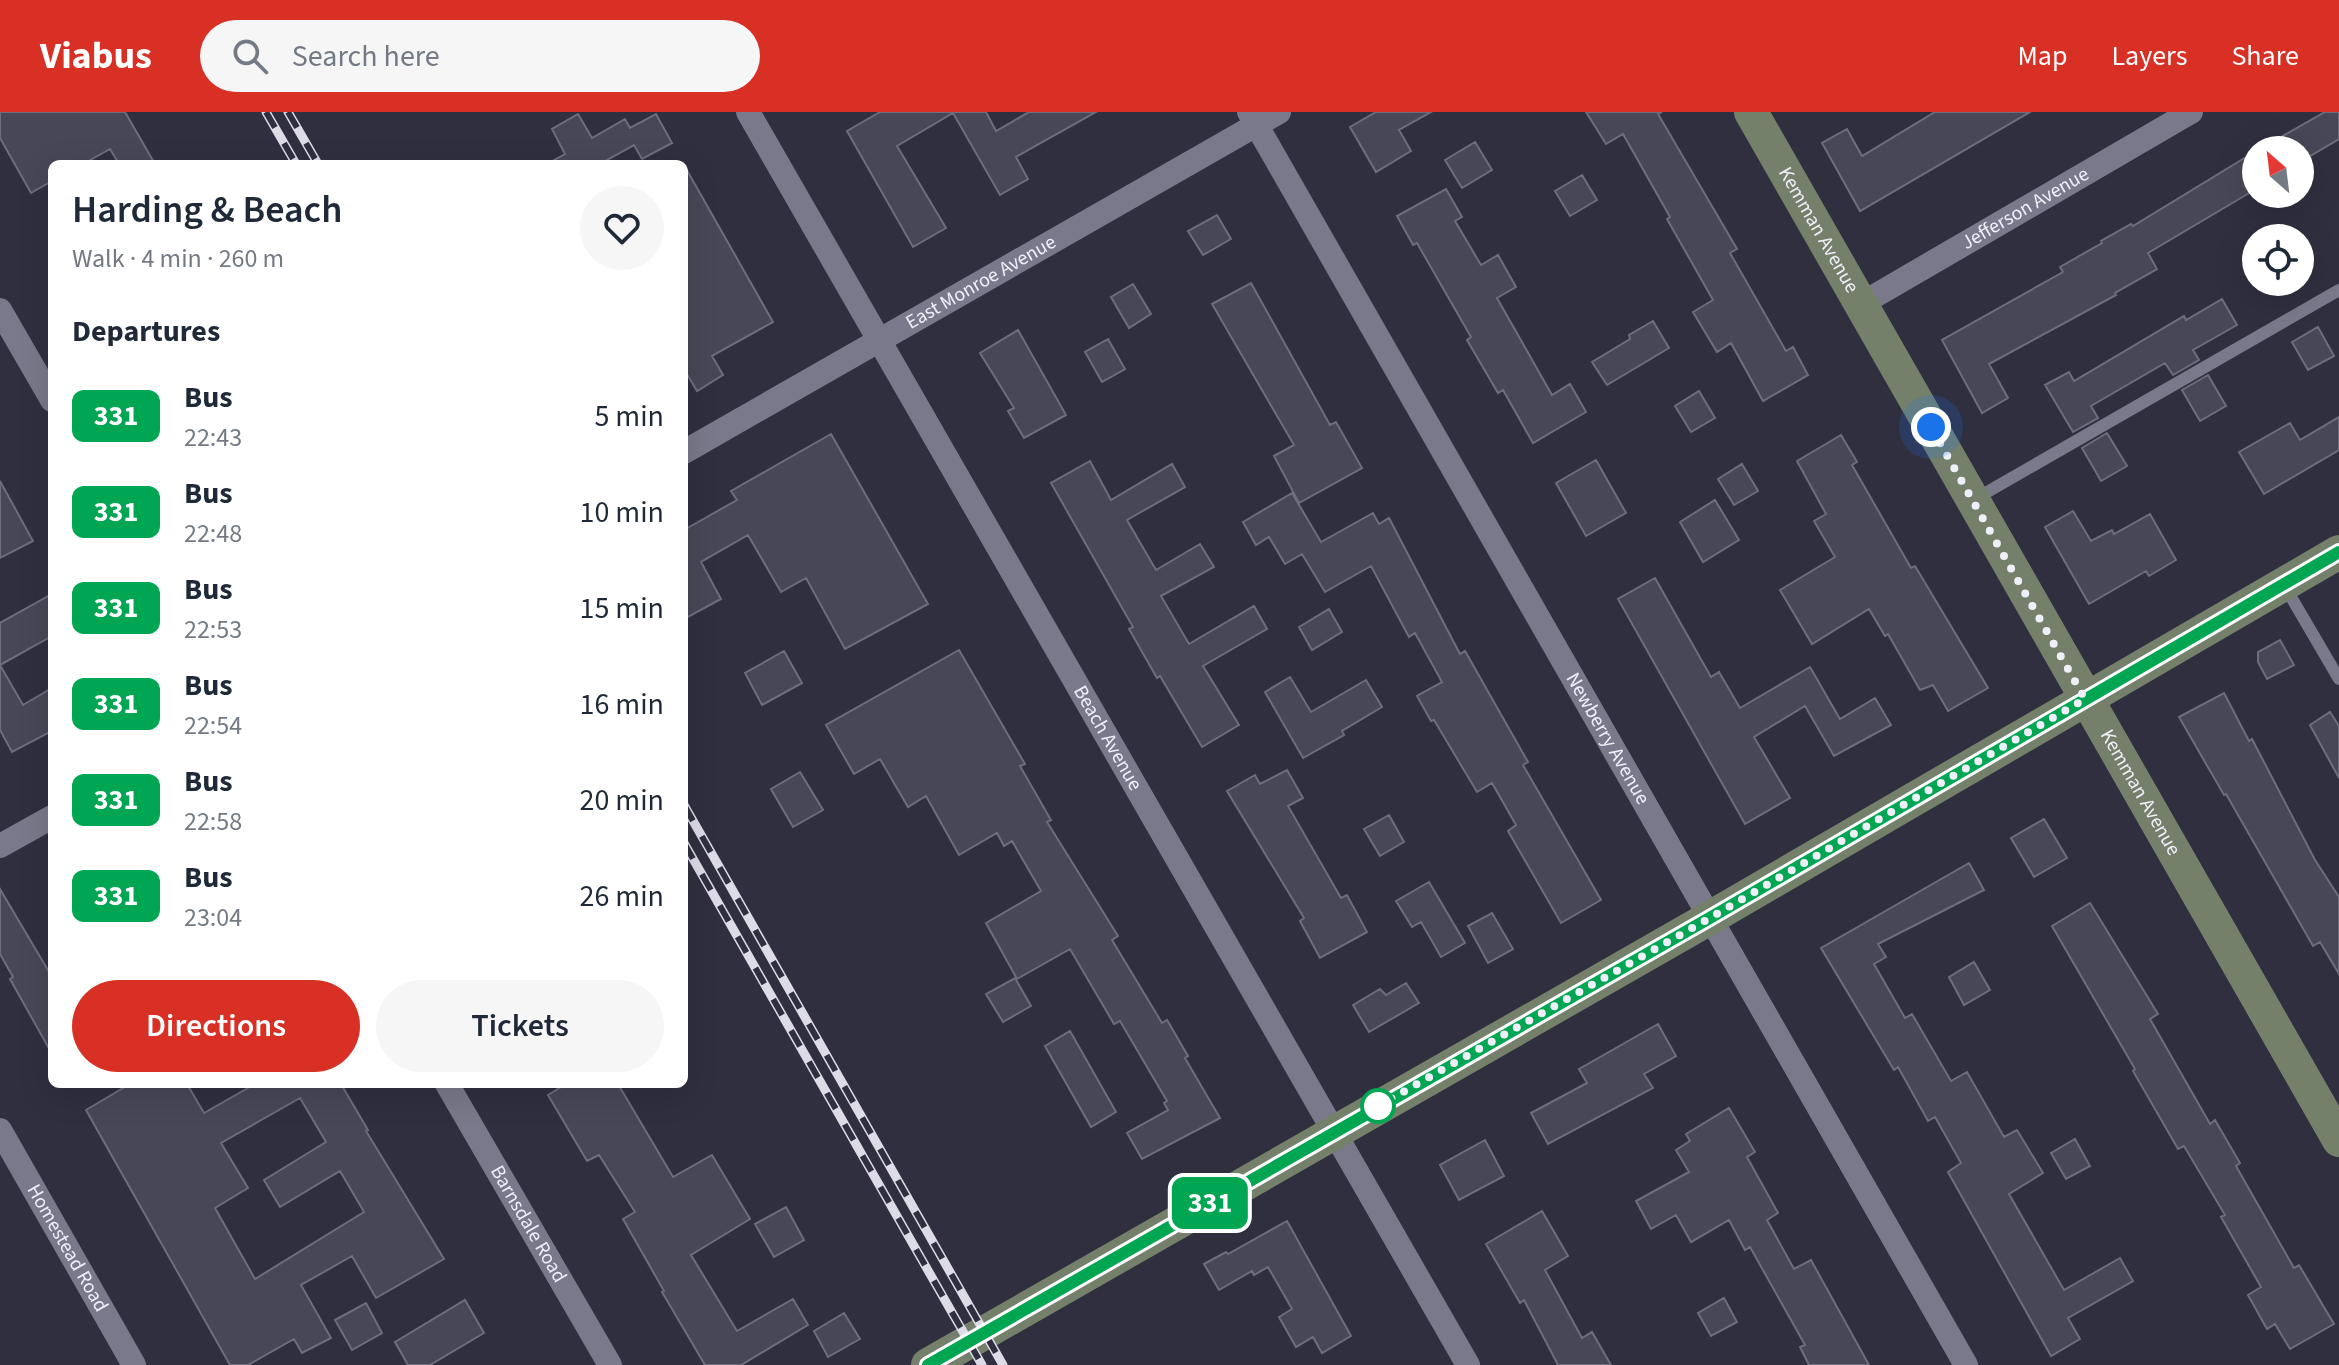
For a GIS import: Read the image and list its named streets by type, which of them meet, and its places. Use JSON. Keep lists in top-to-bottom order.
{
  "streets": {
    "street": [
      "Jefferson Avenue",
      "Kemman Avenue",
      "East Monroe Avenue",
      "Beach Avenue",
      "Newberry Avenue",
      "Barnsdale Road",
      "Homestead Road"
    ]
  },
  "crossings": [
    ["Jefferson Avenue", "Kemman Avenue"],
    ["East Monroe Avenue", "Beach Avenue"],
    ["East Monroe Avenue", "Newberry Avenue"]
  ],
  "lines": ["bus line 331"],
  "north": "top left",
  "page": {
    "header": "Viabus",
    "search": "Search here",
    "nav": ["Map", "Layers", "Share"],
    "on_map": "331",
    "heading": [
      ["Harding & Beach", "Walk · 4 min · 260 m"],
      "Departures"
    ],
    "list": [
      {
        "mark": "331",
        "name": "Bus",
        "note": "22:43",
        "value": "5 min"
      },
      {
        "mark": "331",
        "name": "Bus",
        "note": "22:48",
        "value": "10 min"
      },
      {
        "mark": "331",
        "name": "Bus",
        "note": "22:53",
        "value": "15 min"
      },
      {
        "mark": "331",
        "name": "Bus",
        "note": "22:54",
        "value": "16 min"
      },
      {
        "mark": "331",
        "name": "Bus",
        "note": "22:58",
        "value": "20 min"
      },
      {
        "mark": "331",
        "name": "Bus",
        "note": "23:04",
        "value": "26 min"
      }
    ],
    "buttons": ["Directions", "Tickets"]
  }
}
